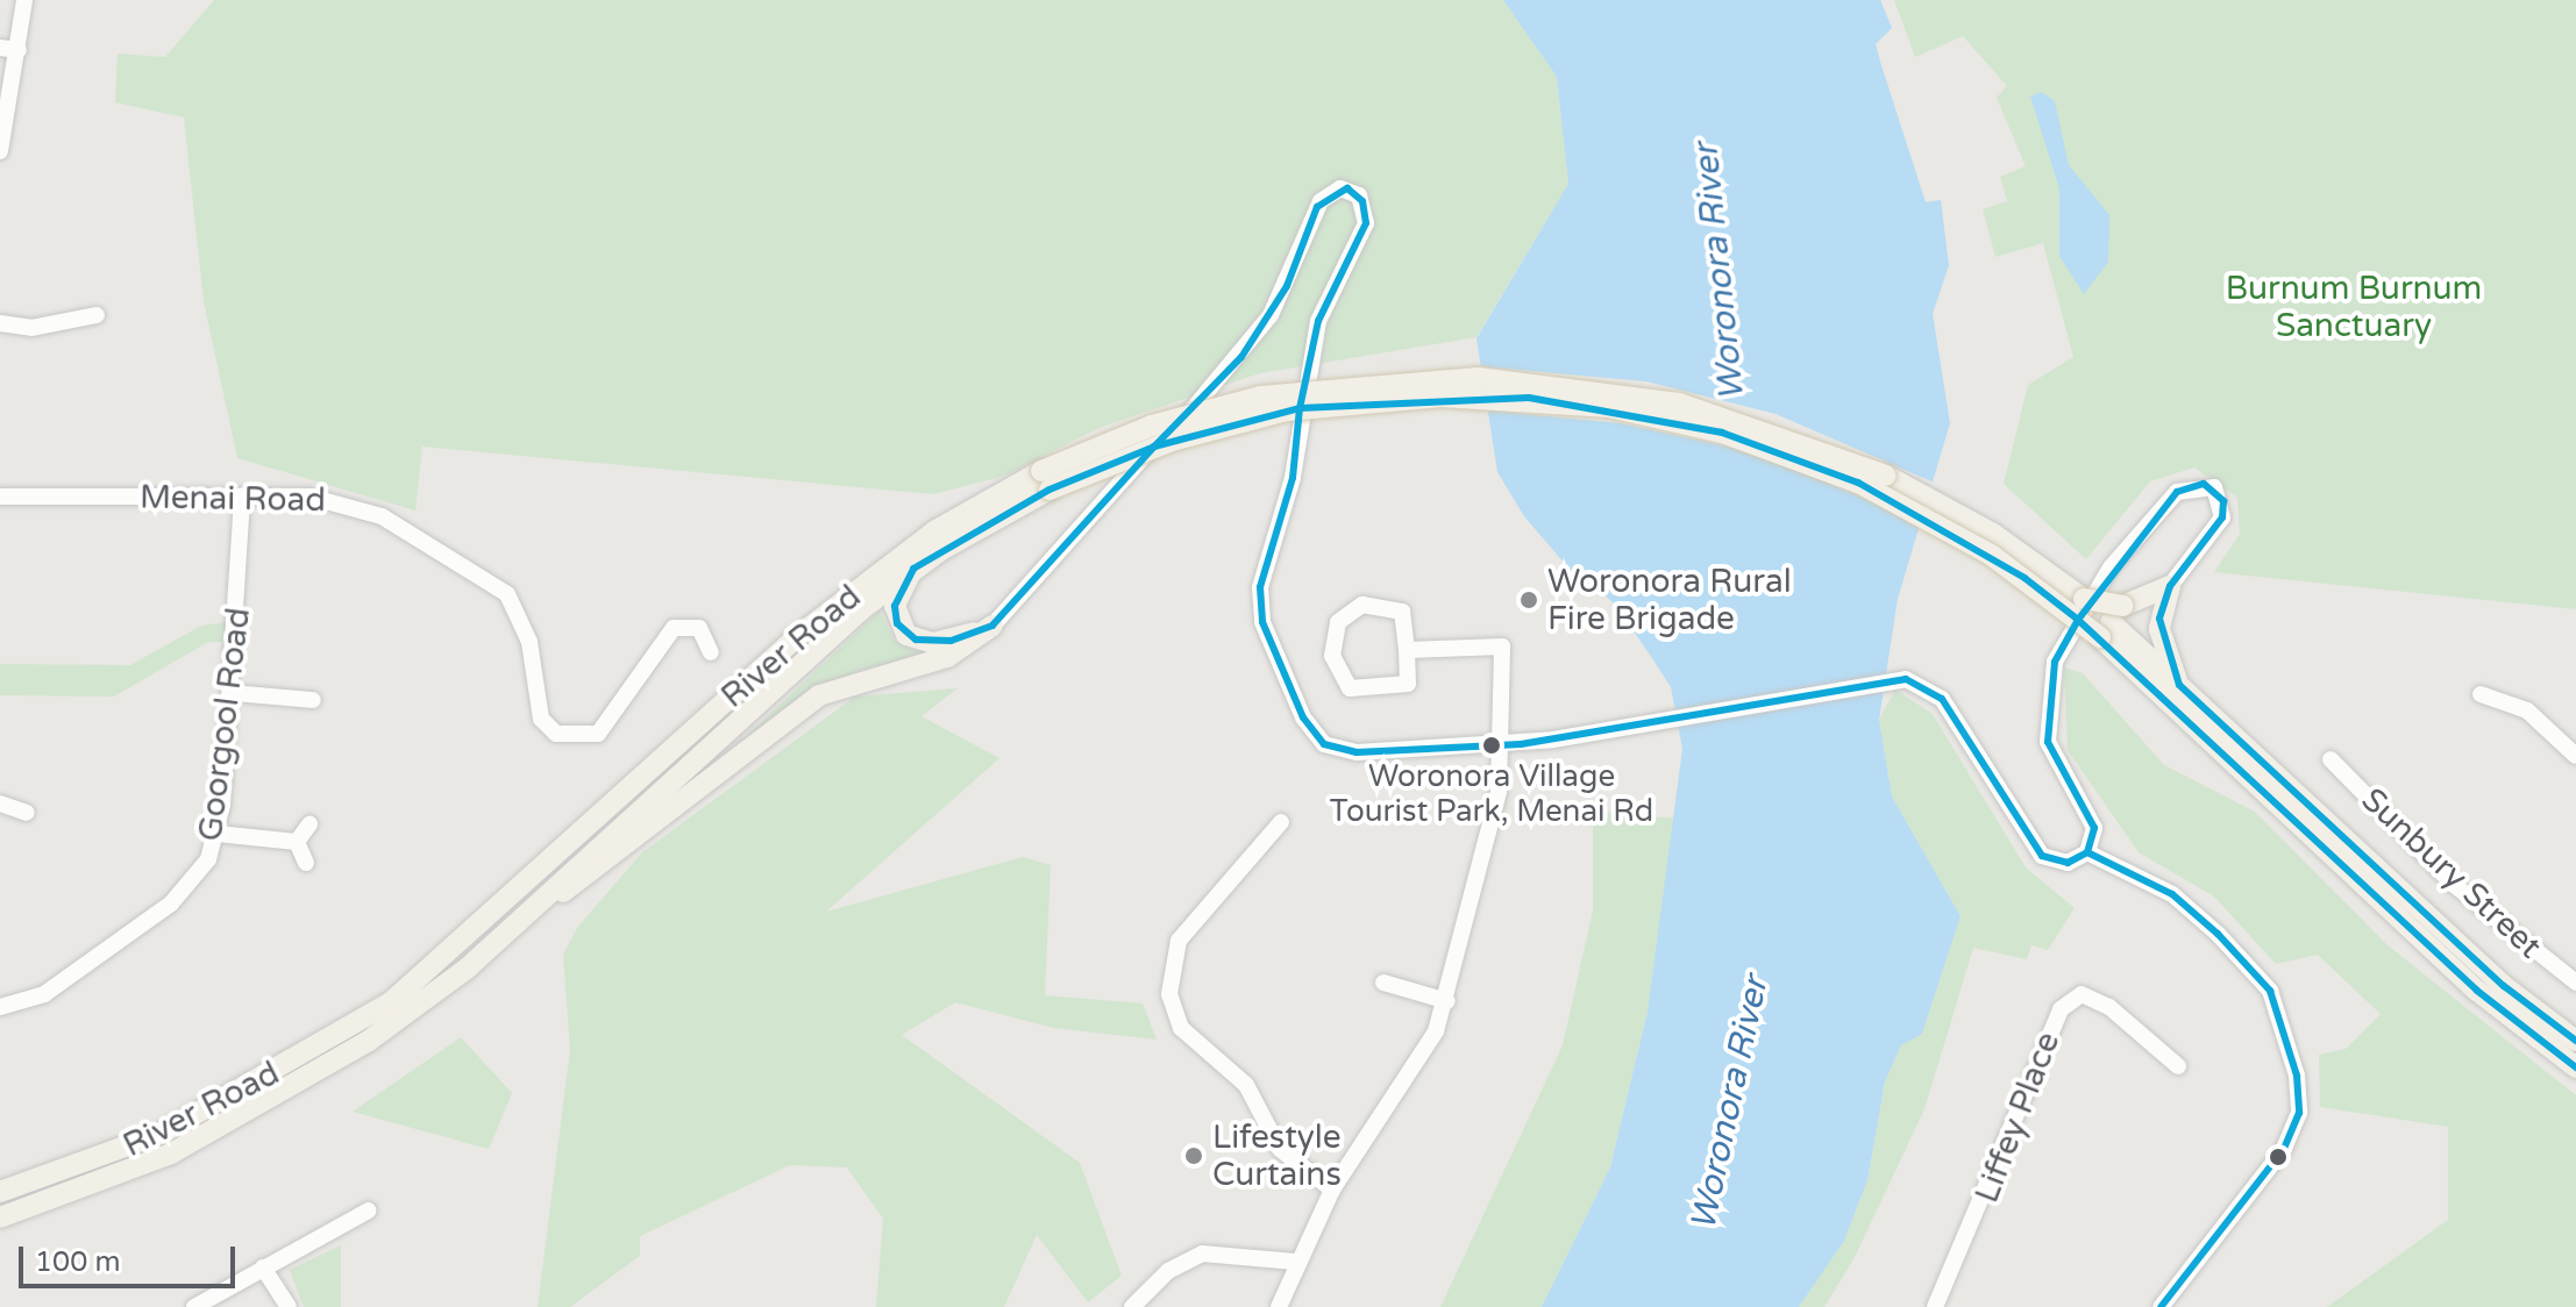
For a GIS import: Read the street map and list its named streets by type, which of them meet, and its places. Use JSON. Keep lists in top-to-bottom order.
{
  "streets": {
    "main road": ["River Road"],
    "street": [
      "Menai Road",
      "Goorgool Road",
      "Sunbury Street",
      "Liffey Place"
    ]
  },
  "crossings": [
    ["Menai Road", "Goorgool Road"]
  ],
  "water": ["Woronora River"],
  "parks": ["Burnum Burnum Sanctuary"],
  "places": ["Woronora Rural Fire Brigade", "Woronora Village Tourist Park, Menai Rd", "Lifestyle Curtains"],
  "scale_bar": "100 m"
}
